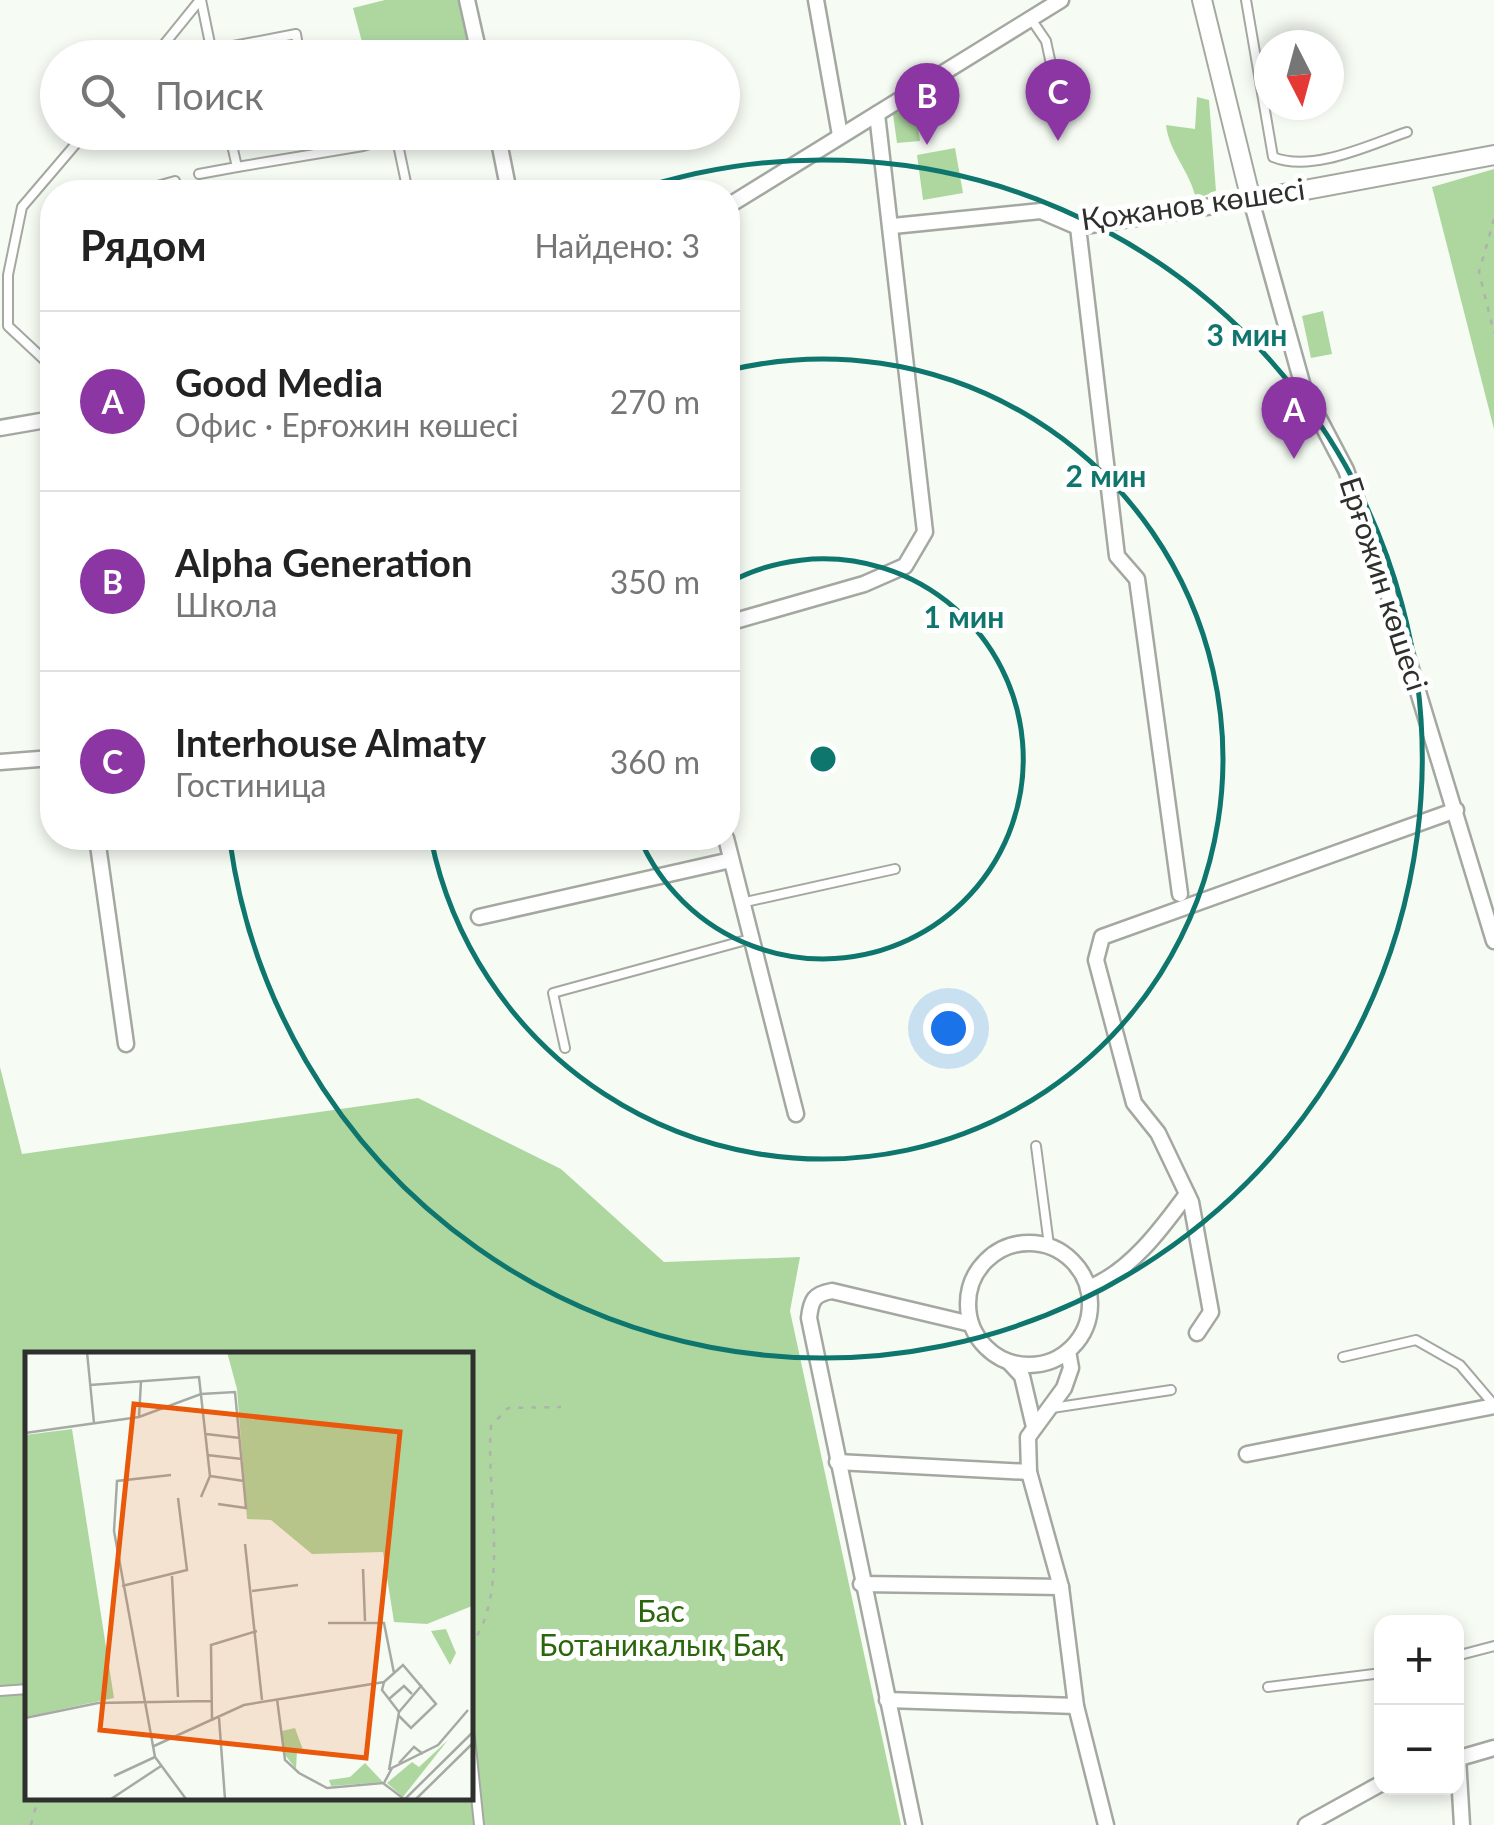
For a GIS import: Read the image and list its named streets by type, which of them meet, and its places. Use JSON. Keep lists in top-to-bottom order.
{
  "streets": {
    "street": ["Қожанов көшесі", "Ерғожин көшесі"]
  },
  "crossings": [
    ["Қожанов көшесі", "Ерғожин көшесі"]
  ],
  "parks": ["Бас Ботаникалық Бақ"],
  "north": "bottom",
  "page": {
    "search": "Поиск",
    "pins": ["C", "B", "A"],
    "heading": ["Рядом", "Найдено: 3"],
    "list": [
      {
        "mark": "A",
        "name": "Good Media",
        "note": "Офис · Ерғожин көшесі",
        "value": "270 m"
      },
      {
        "mark": "B",
        "name": "Alpha Generation",
        "note": "Школа",
        "value": "350 m"
      },
      {
        "mark": "C",
        "name": "Interhouse Almaty",
        "note": "Гостиница",
        "value": "360 m"
      }
    ],
    "map_buttons": ["+", "−"]
  },
  "rings": ["3 мин", "2 мин", "1 мин"]
}
